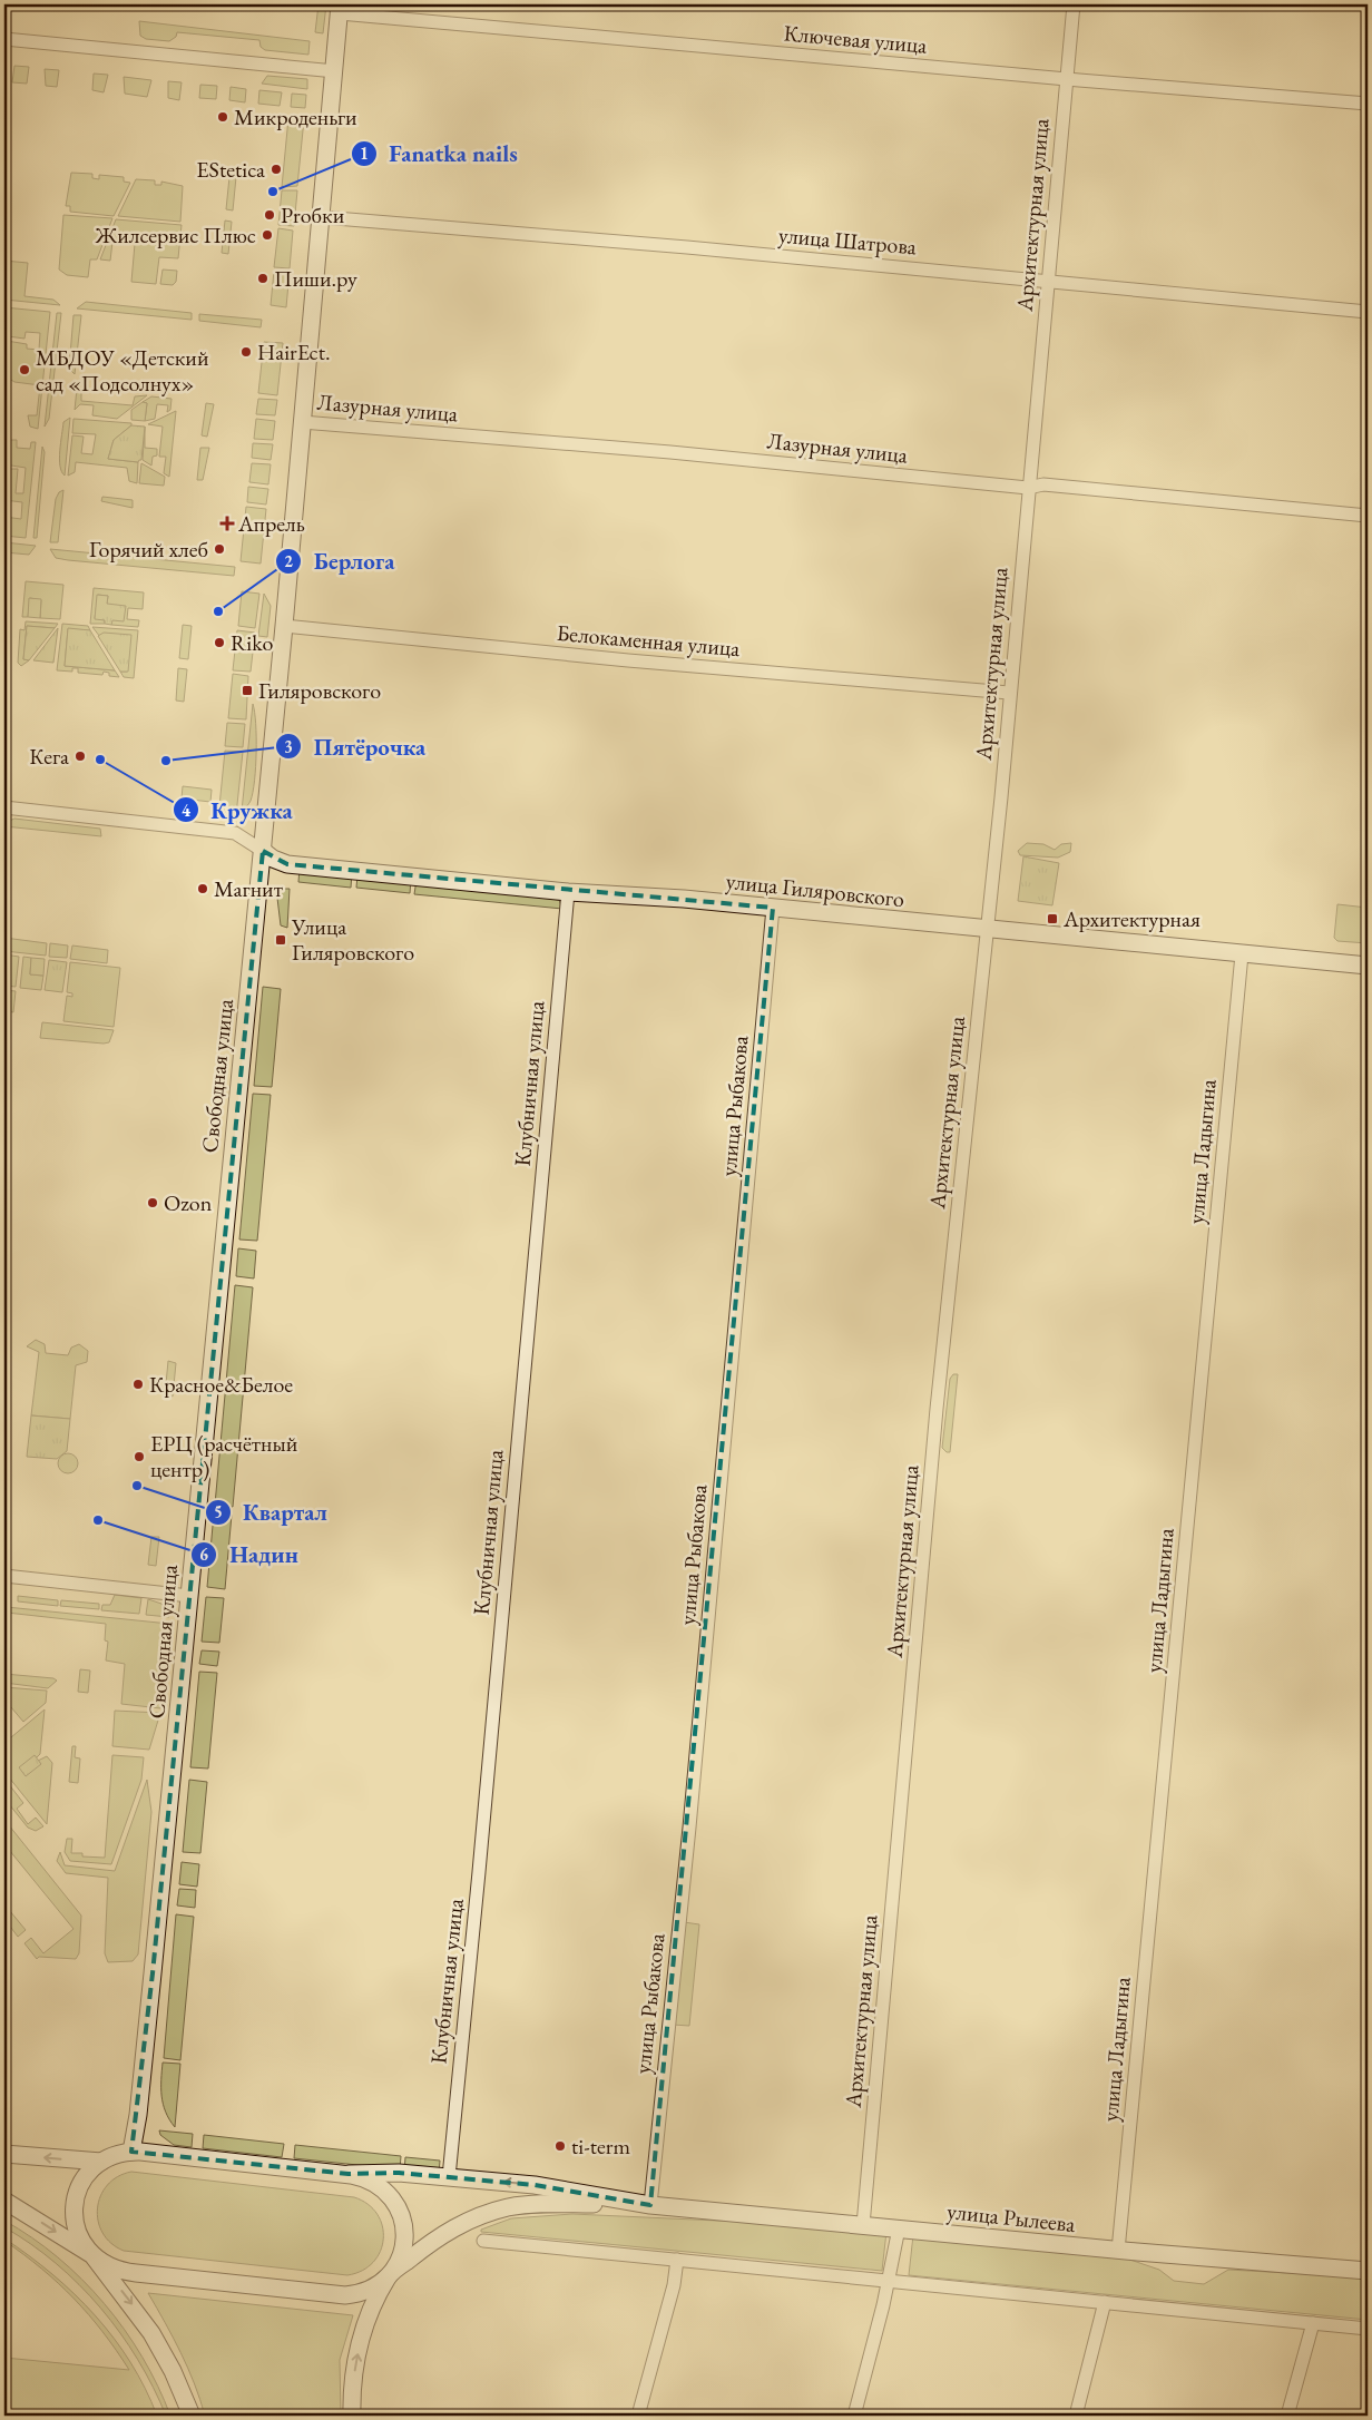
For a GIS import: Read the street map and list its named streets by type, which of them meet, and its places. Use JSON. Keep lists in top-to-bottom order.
{
  "streets": {
    "main road": ["улица Гиляровского", "Свободная улица", "улица Рылеева"],
    "street": [
      "Ключевая улица",
      "Архитектурная улица",
      "улица Шатрова",
      "Лазурная улица",
      "Белокаменная улица",
      "Клубничная улица",
      "улица Рыбакова",
      "улица Ладыгина"
    ]
  },
  "crossings": [
    ["Ключевая улица", "Архитектурная улица"],
    ["Ключевая улица", "Свободная улица"],
    ["Архитектурная улица", "улица Шатрова"],
    ["Архитектурная улица", "Лазурная улица"],
    ["Архитектурная улица", "Белокаменная улица"],
    ["Архитектурная улица", "улица Гиляровского"],
    ["Архитектурная улица", "улица Рылеева"],
    ["улица Шатрова", "Свободная улица"],
    ["Лазурная улица", "Свободная улица"],
    ["Белокаменная улица", "Свободная улица"],
    ["улица Гиляровского", "Свободная улица"],
    ["улица Гиляровского", "Клубничная улица"],
    ["улица Гиляровского", "улица Рыбакова"],
    ["улица Гиляровского", "улица Ладыгина"],
    ["Клубничная улица", "улица Рылеева"],
    ["улица Рыбакова", "улица Рылеева"],
    ["улица Ладыгина", "улица Рылеева"]
  ],
  "places": {
    "other": [
      "Микроденьги",
      "EStetica",
      "Fanatka nails",
      "Proбки",
      "Жилсервис Плюс",
      "Пиши.ру",
      "HairEct.",
      "МБДОУ «Детский сад «Подсолнух»",
      "Горячий хлеб",
      "Берлога",
      "Riko",
      "Кега",
      "Кружка",
      "Пятёрочка",
      "Магнит",
      "Ozon",
      "Красное&Белое",
      "ЕРЦ (расчётный центр)",
      "Квартал",
      "Надин",
      "ti-term"
    ],
    "health": ["Апрель"],
    "transit": ["Гиляровского", "Архитектурная", "Улица Гиляровского"]
  }
}
